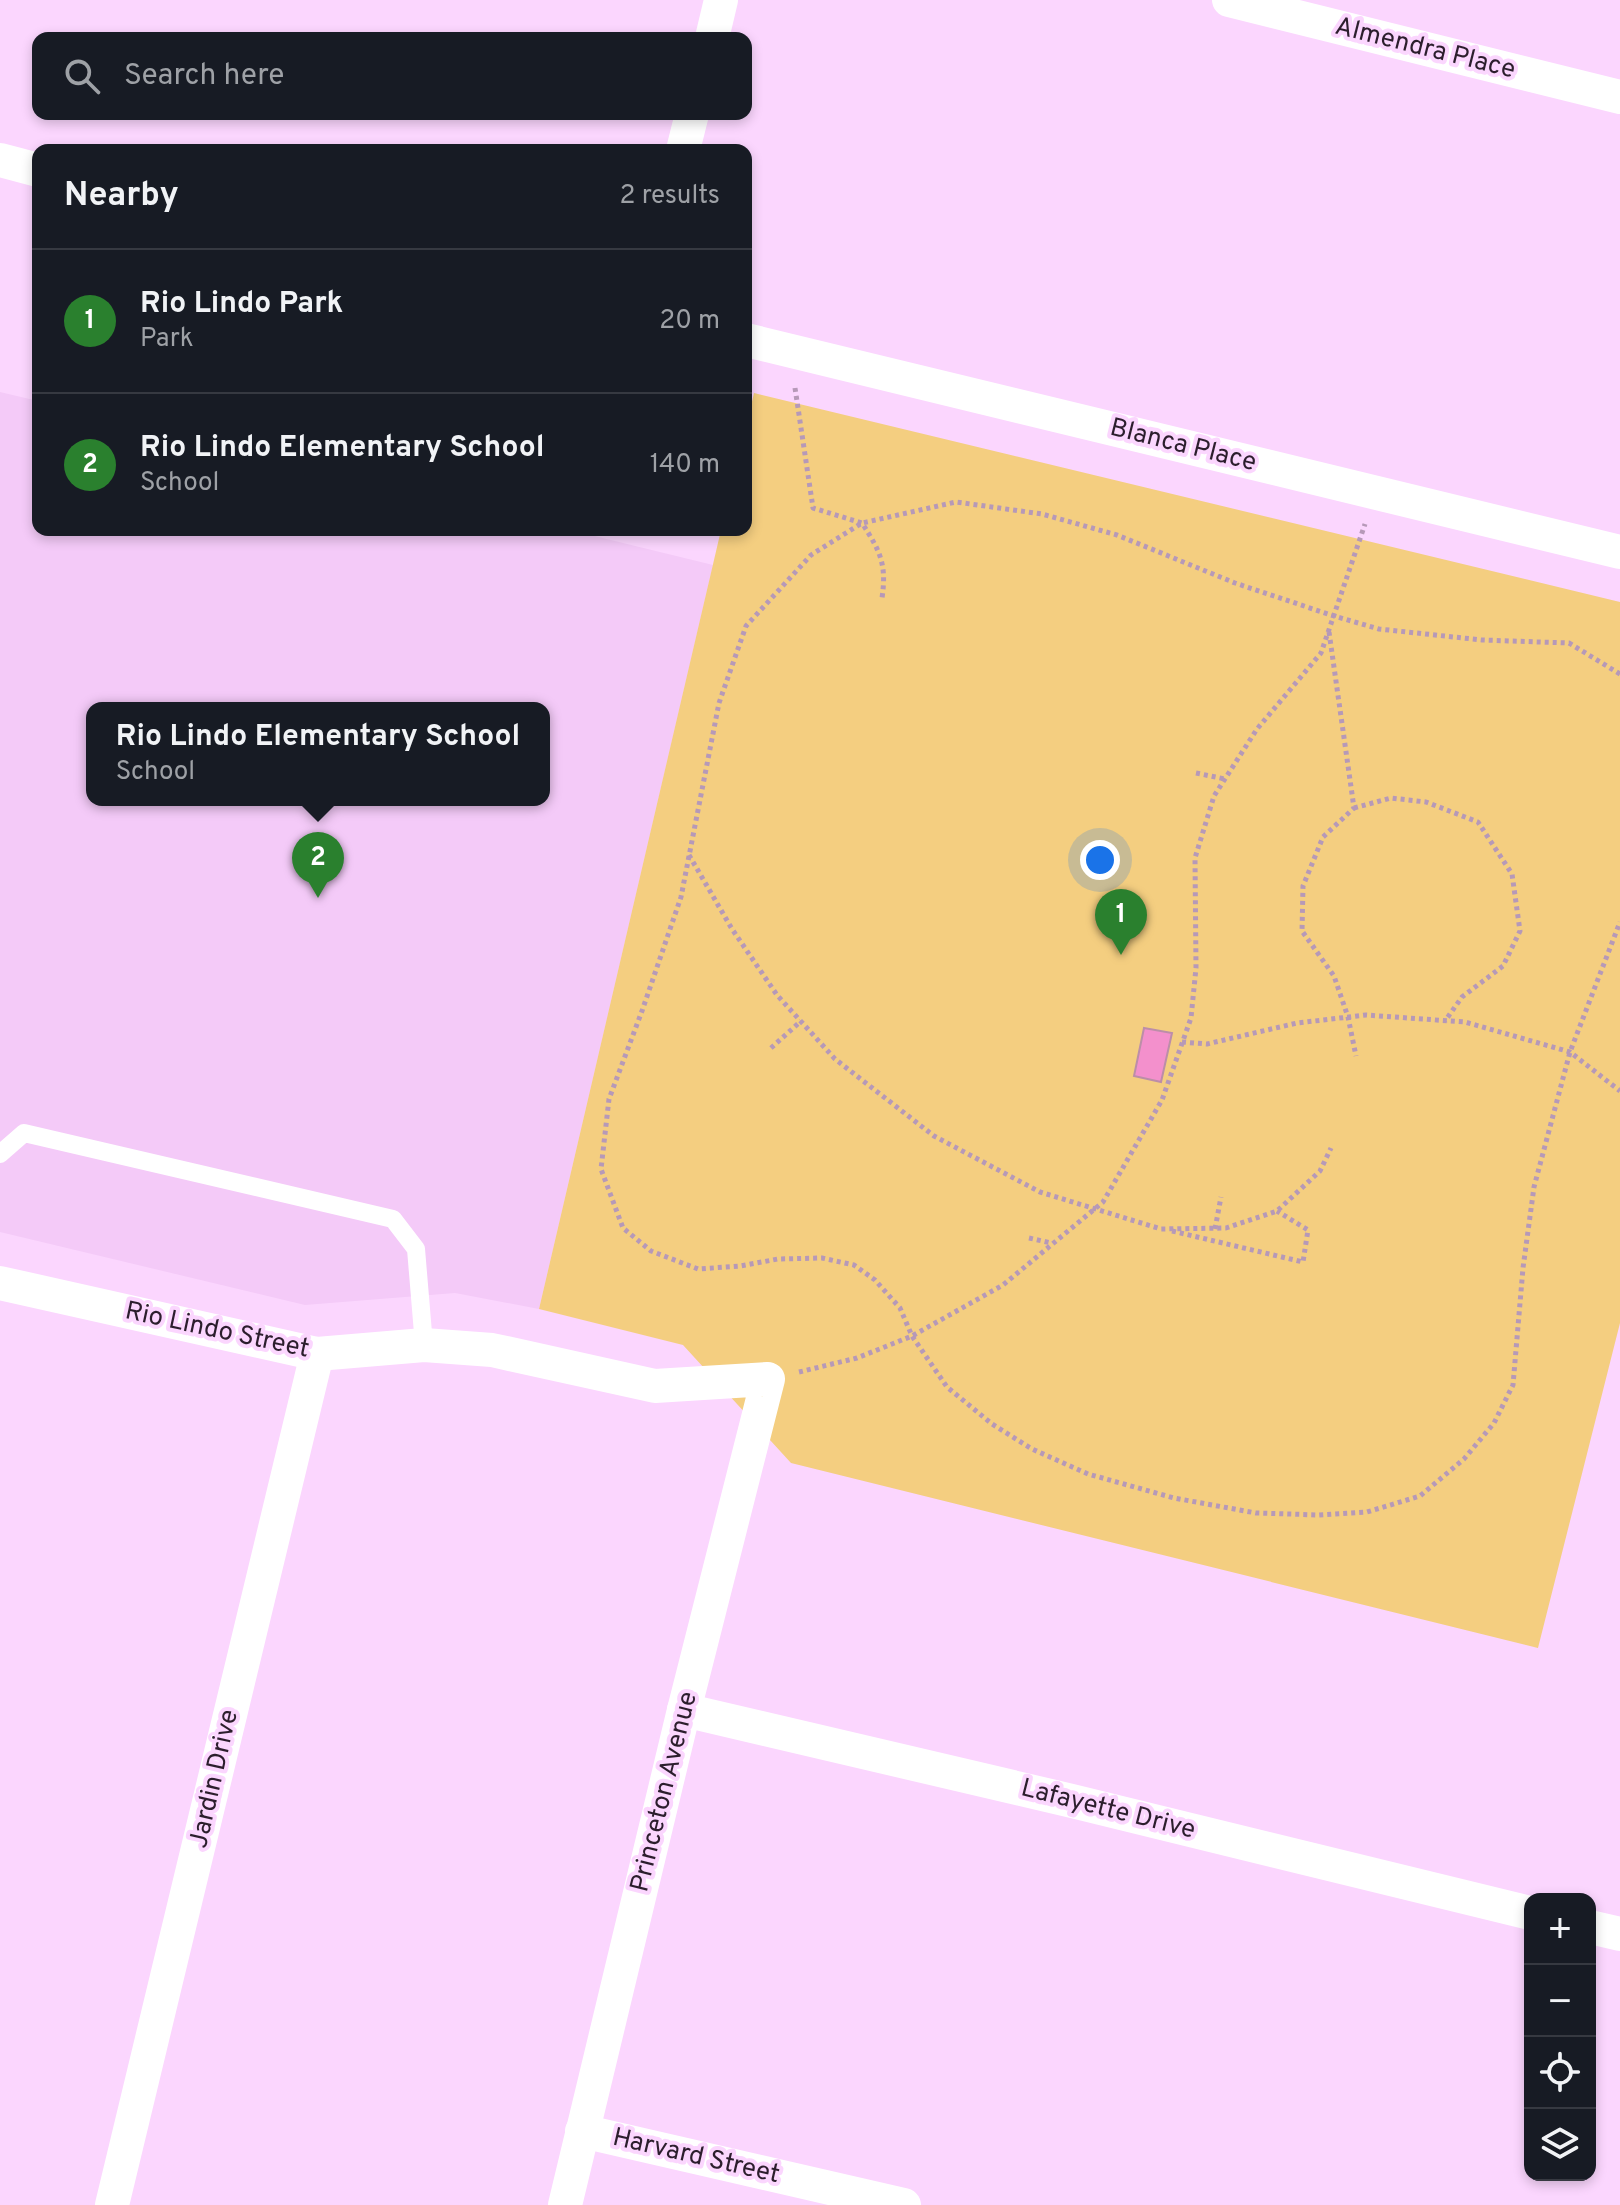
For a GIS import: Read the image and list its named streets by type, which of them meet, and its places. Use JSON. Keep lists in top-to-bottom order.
{
  "streets": {
    "street": [
      "Almendra Place",
      "Blanca Place",
      "Rio Lindo Street",
      "Jardin Drive",
      "Princeton Avenue",
      "Lafayette Drive",
      "Harvard Street"
    ]
  },
  "crossings": [
    ["Rio Lindo Street", "Jardin Drive"],
    ["Rio Lindo Street", "Princeton Avenue"],
    ["Princeton Avenue", "Lafayette Drive"],
    ["Princeton Avenue", "Harvard Street"]
  ],
  "page": {
    "search": "Search here",
    "heading": ["Nearby", "2 results"],
    "list": [
      {
        "mark": "1",
        "name": "Rio Lindo Park",
        "note": "Park",
        "value": "20 m"
      },
      {
        "mark": "2",
        "name": "Rio Lindo Elementary School",
        "note": "School",
        "value": "140 m"
      }
    ],
    "popup": ["Rio Lindo Elementary School", "School"],
    "pins": ["2", "1"],
    "map_buttons": ["+", "−"]
  }
}
